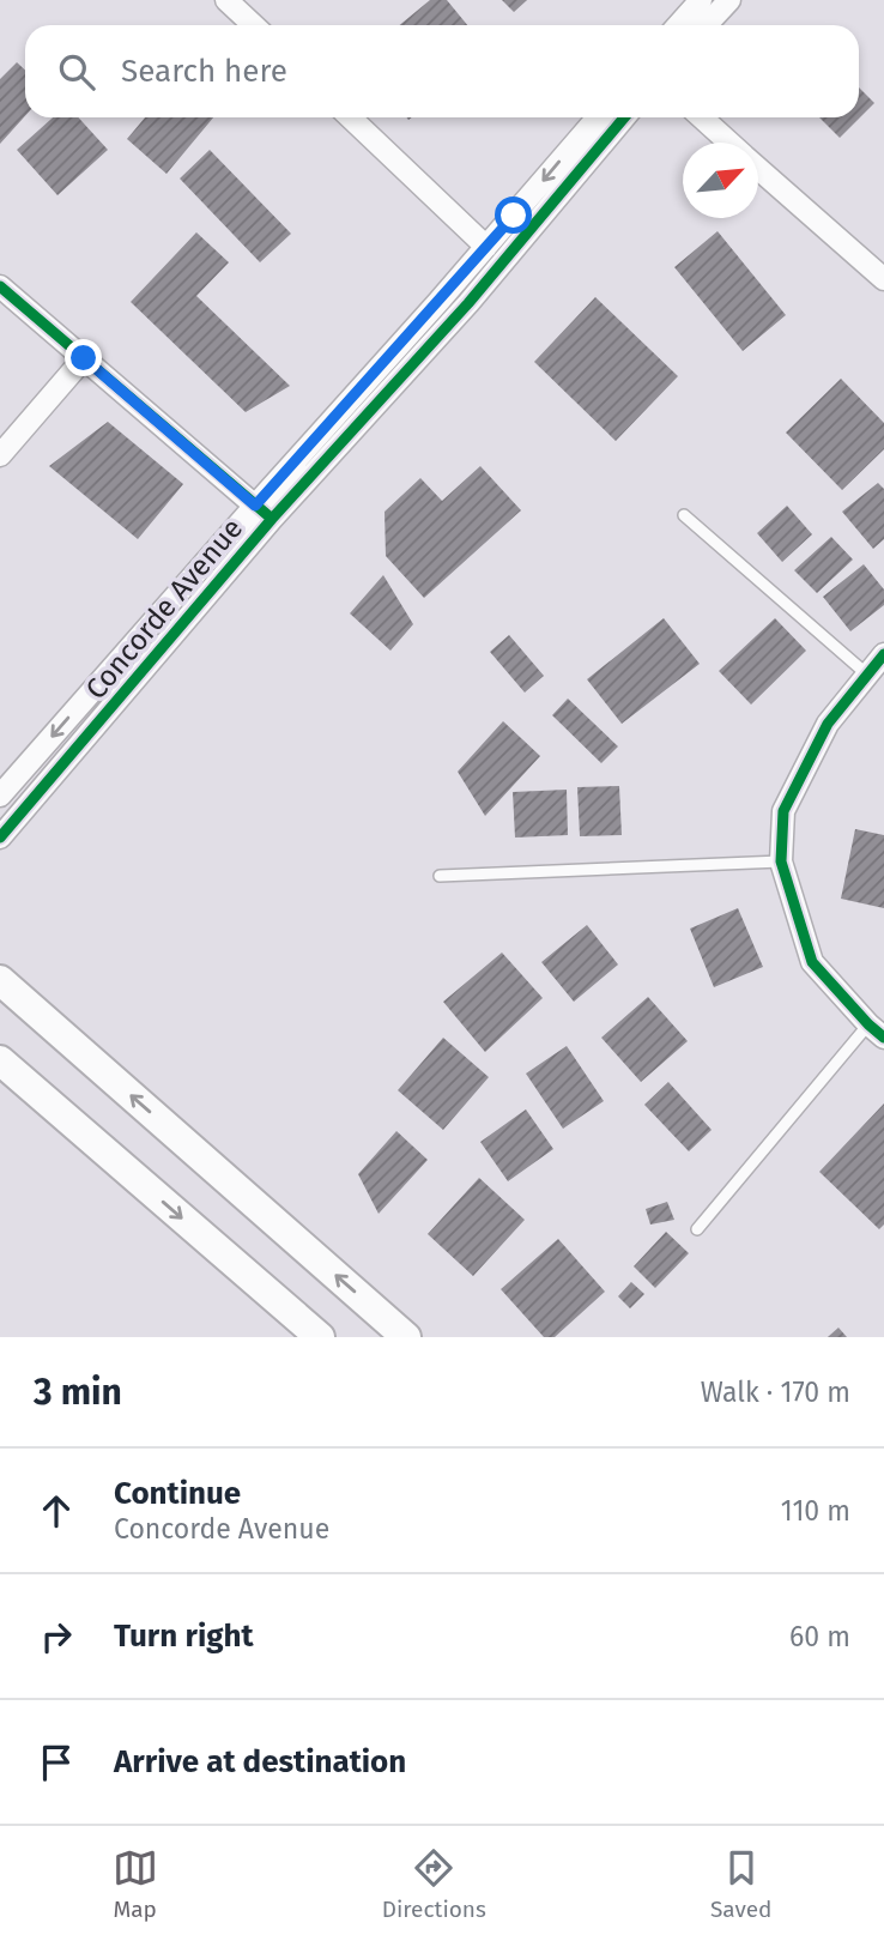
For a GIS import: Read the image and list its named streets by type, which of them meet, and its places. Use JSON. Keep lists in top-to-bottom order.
{
  "streets": {
    "street": ["Concorde Avenue"]
  },
  "north": "top right",
  "page": {
    "search": "Search here",
    "heading": ["3 min", "Walk · 170 m"],
    "list": [
      ["Continue", "Concorde Avenue", "110 m"],
      ["Turn right", "60 m"],
      "Arrive at destination"
    ],
    "nav": ["Map", "Directions", "Saved"]
  }
}
